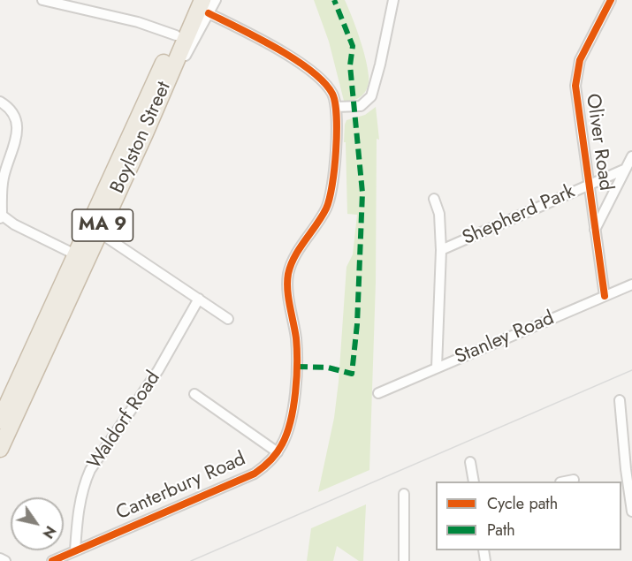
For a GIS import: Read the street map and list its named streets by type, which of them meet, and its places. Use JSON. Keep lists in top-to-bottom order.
{
  "streets": {
    "highway": ["Boylston Street", "MA 9"],
    "street": [
      "Oliver Road",
      "Shepherd Park",
      "Stanley Road",
      "Waldorf Road",
      "Canterbury Road"
    ]
  },
  "crossings": [
    ["Oliver Road", "Shepherd Park"],
    ["Oliver Road", "Stanley Road"],
    ["Waldorf Road", "Canterbury Road"]
  ],
  "legend": ["Cycle path", "Path"],
  "north": "bottom right"
}
